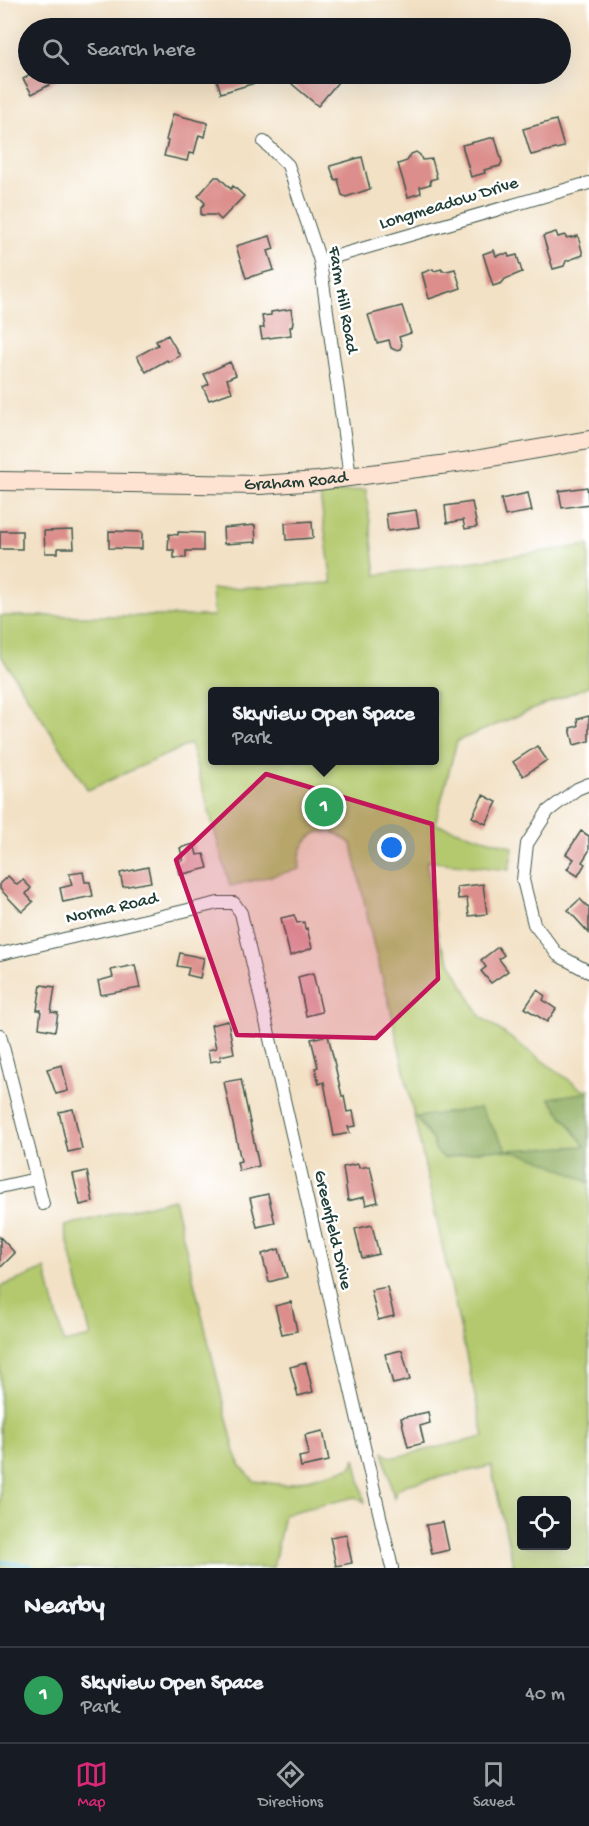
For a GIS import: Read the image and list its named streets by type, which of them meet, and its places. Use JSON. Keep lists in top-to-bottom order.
{
  "streets": {
    "street": [
      "Longmeadow Drive",
      "Farm Hill Road",
      "Graham Road",
      "Norma Road",
      "Greenfield Drive"
    ]
  },
  "crossings": [
    ["Longmeadow Drive", "Farm Hill Road"],
    ["Farm Hill Road", "Graham Road"],
    ["Norma Road", "Greenfield Drive"]
  ],
  "page": {
    "search": "Search here",
    "popup": ["Skyview Open Space", "Park"],
    "pins": "1",
    "heading": "Nearby",
    "list": [
      {
        "mark": "1",
        "name": "Skyview Open Space",
        "note": "Park",
        "value": "40 m"
      }
    ],
    "nav": ["Map", "Directions", "Saved"]
  }
}
